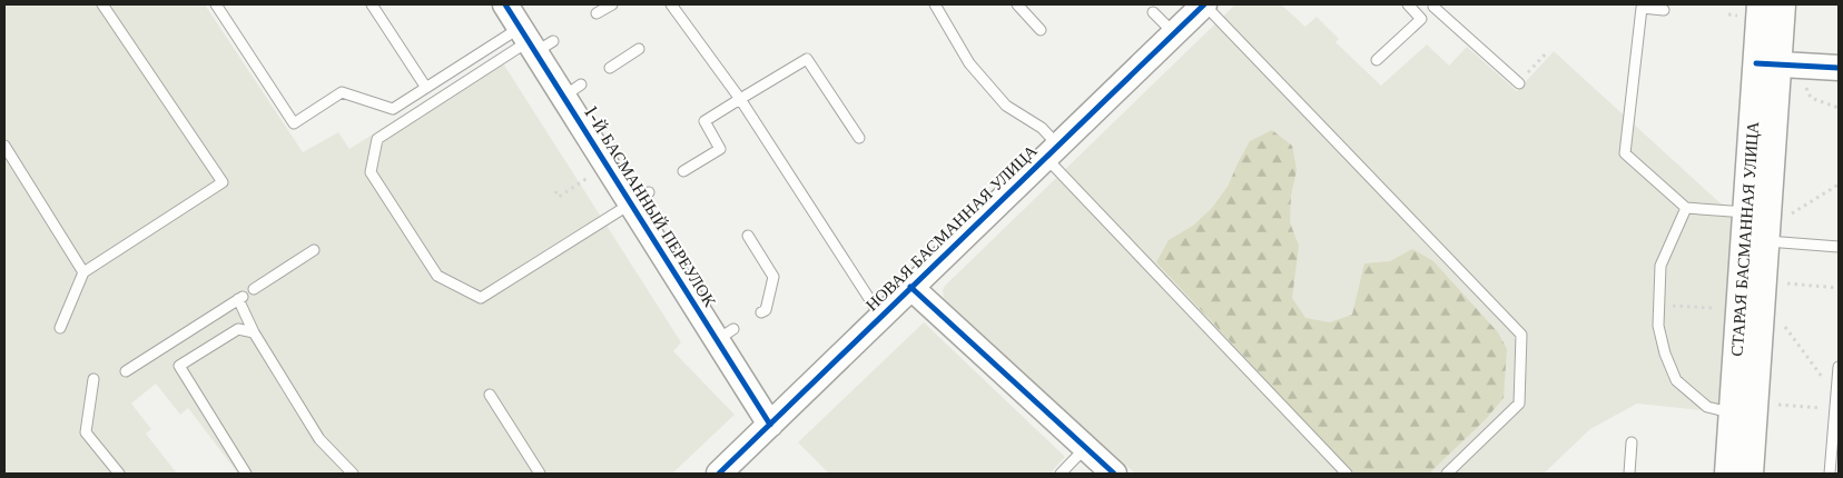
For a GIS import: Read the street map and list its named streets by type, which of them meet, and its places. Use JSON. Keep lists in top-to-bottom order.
{
  "streets": {
    "main road": ["1-Й БАСМАННЫЙ ПЕРЕУЛОК", "НОВАЯ БАСМАННАЯ УЛИЦА", "СТАРАЯ БАСМАННАЯ УЛИЦА"]
  },
  "crossings": [
    ["1-Й БАСМАННЫЙ ПЕРЕУЛОК", "НОВАЯ БАСМАННАЯ УЛИЦА"]
  ]
}
